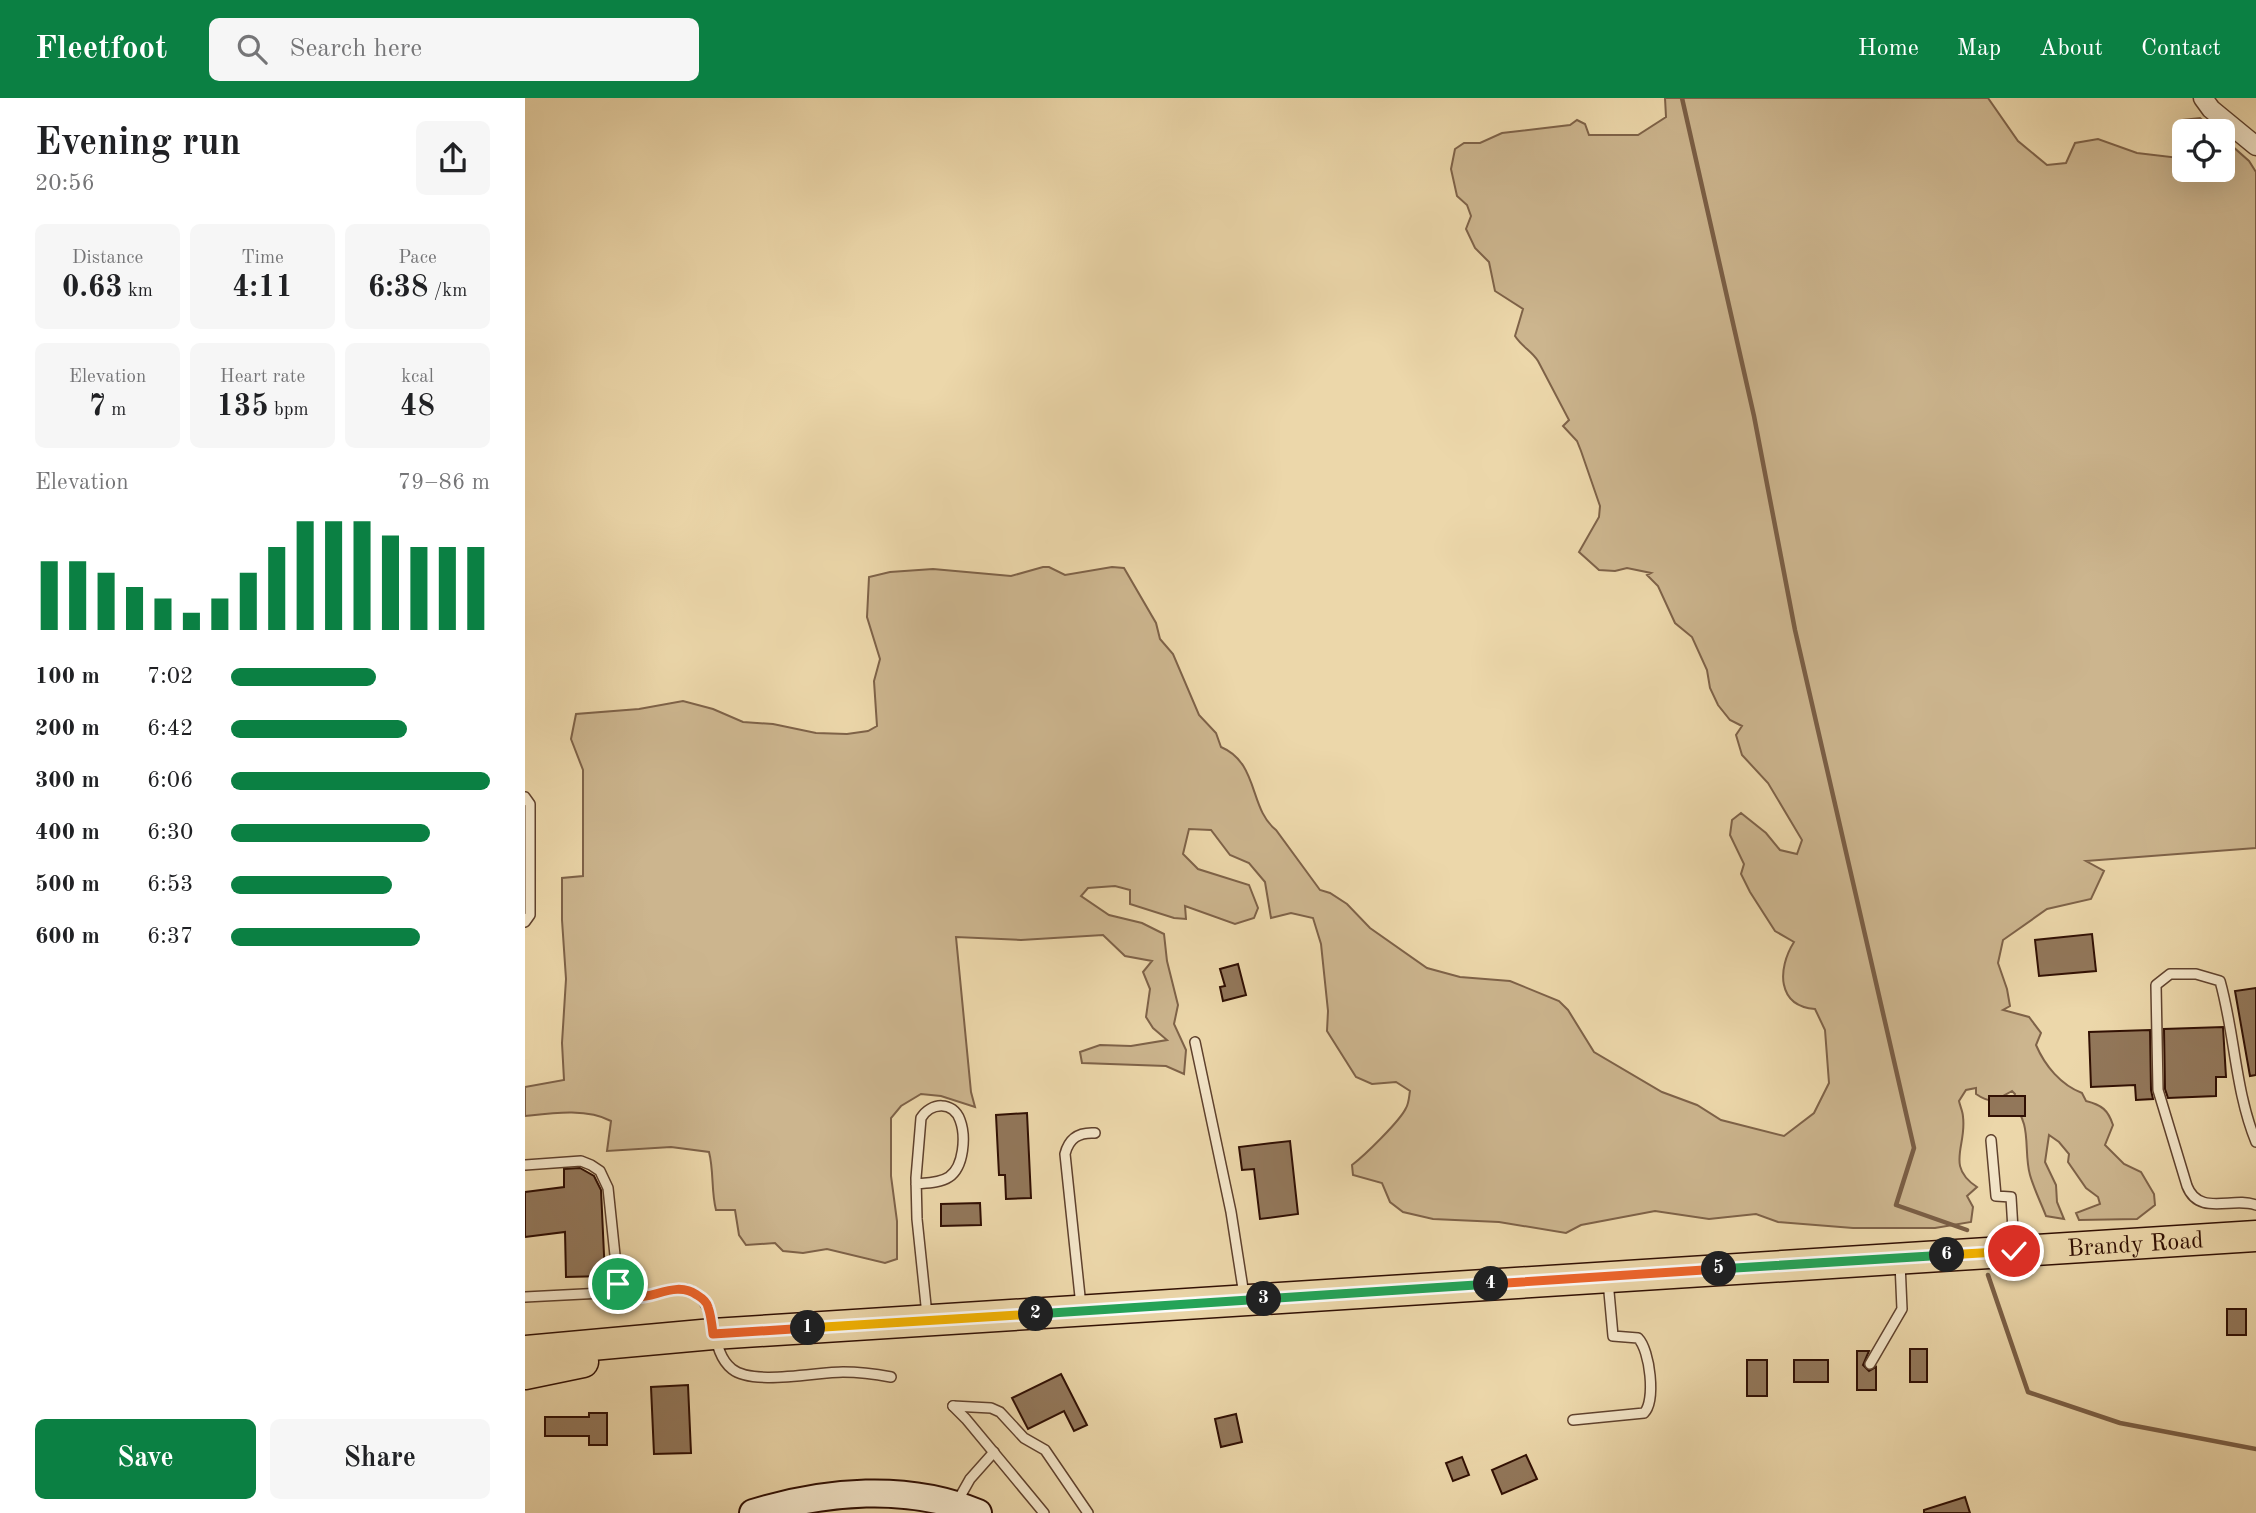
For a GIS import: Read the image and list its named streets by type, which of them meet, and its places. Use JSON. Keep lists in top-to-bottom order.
{
  "streets": {
    "main road": ["Brandy Road"]
  },
  "page": {
    "header": "Fleetfoot",
    "search": "Search here",
    "nav": [
      "Home",
      "Map",
      "About",
      "Contact"
    ],
    "heading": ["Evening run", "20:56"],
    "stats": [
      ["Distance", "0.63 km"],
      ["Time", "4:11"],
      ["Pace", "6:38 /km"],
      ["Elevation", "7 m"],
      ["Heart rate", "135 bpm"],
      ["kcal", "48"]
    ],
    "chart": ["Elevation", "79–86 m"],
    "list": [
      {
        "name": "100 m",
        "note": "7:02"
      },
      {
        "name": "200 m",
        "note": "6:42"
      },
      {
        "name": "300 m",
        "note": "6:06"
      },
      {
        "name": "400 m",
        "note": "6:30"
      },
      {
        "name": "500 m",
        "note": "6:53"
      },
      {
        "name": "600 m",
        "note": "6:37"
      }
    ],
    "pins": [
      "6",
      "5",
      "4",
      "3",
      "2",
      "1"
    ],
    "buttons": ["Save", "Share"]
  }
}
